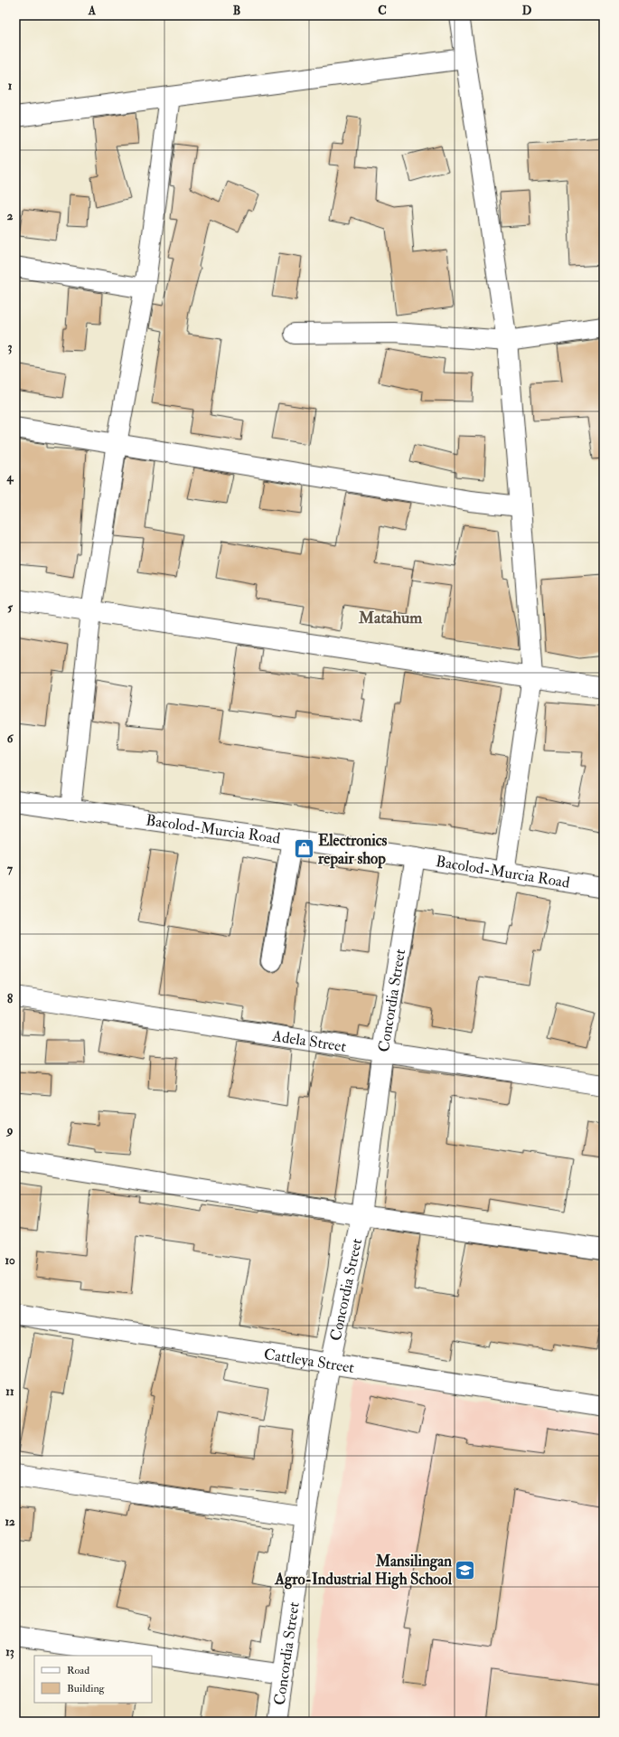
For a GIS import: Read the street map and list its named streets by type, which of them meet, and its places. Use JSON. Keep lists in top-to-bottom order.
{
  "streets": {
    "street": [
      "Bacolod-Murcia Road",
      "Concordia Street",
      "Adela Street",
      "Cattleya Street"
    ]
  },
  "crossings": [
    ["Bacolod-Murcia Road", "Concordia Street"],
    ["Concordia Street", "Adela Street"],
    ["Concordia Street", "Cattleya Street"]
  ],
  "districts": ["Matahum"],
  "places": {
    "shop": ["Electronics repair shop"],
    "school or university": ["Mansilingan Agro-Industrial High School"]
  },
  "legend": ["Road", "Building"],
  "grid": {
    "columns": [
      "A",
      "B",
      "C",
      "D"
    ],
    "rows": [
      "1",
      "2",
      "3",
      "4",
      "5",
      "6",
      "7",
      "8",
      "9",
      "10",
      "11",
      "12",
      "13"
    ]
  }
}
